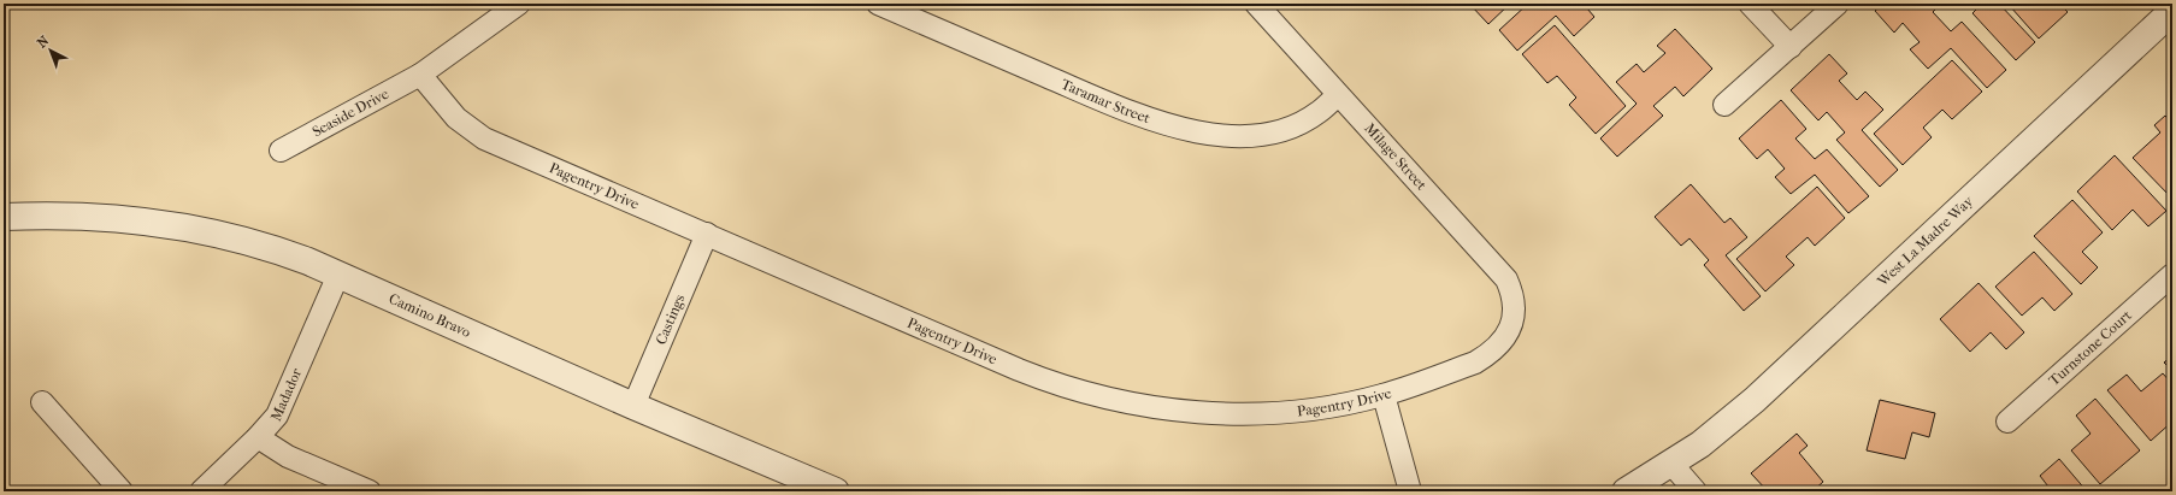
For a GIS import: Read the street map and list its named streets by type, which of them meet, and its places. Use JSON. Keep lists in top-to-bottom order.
{
  "streets": {
    "street": [
      "Taramar Street",
      "Seaside Drive",
      "Milage Street",
      "Pagentry Drive",
      "West La Madre Way",
      "Camino Bravo",
      "Castings",
      "Turnstone Court",
      "Madador"
    ]
  },
  "crossings": [
    ["Taramar Street", "Milage Street"],
    ["Seaside Drive", "Pagentry Drive"],
    ["Milage Street", "Pagentry Drive"],
    ["Pagentry Drive", "Castings"],
    ["Camino Bravo", "Castings"],
    ["Camino Bravo", "Madador"]
  ],
  "north": "top left"
}
